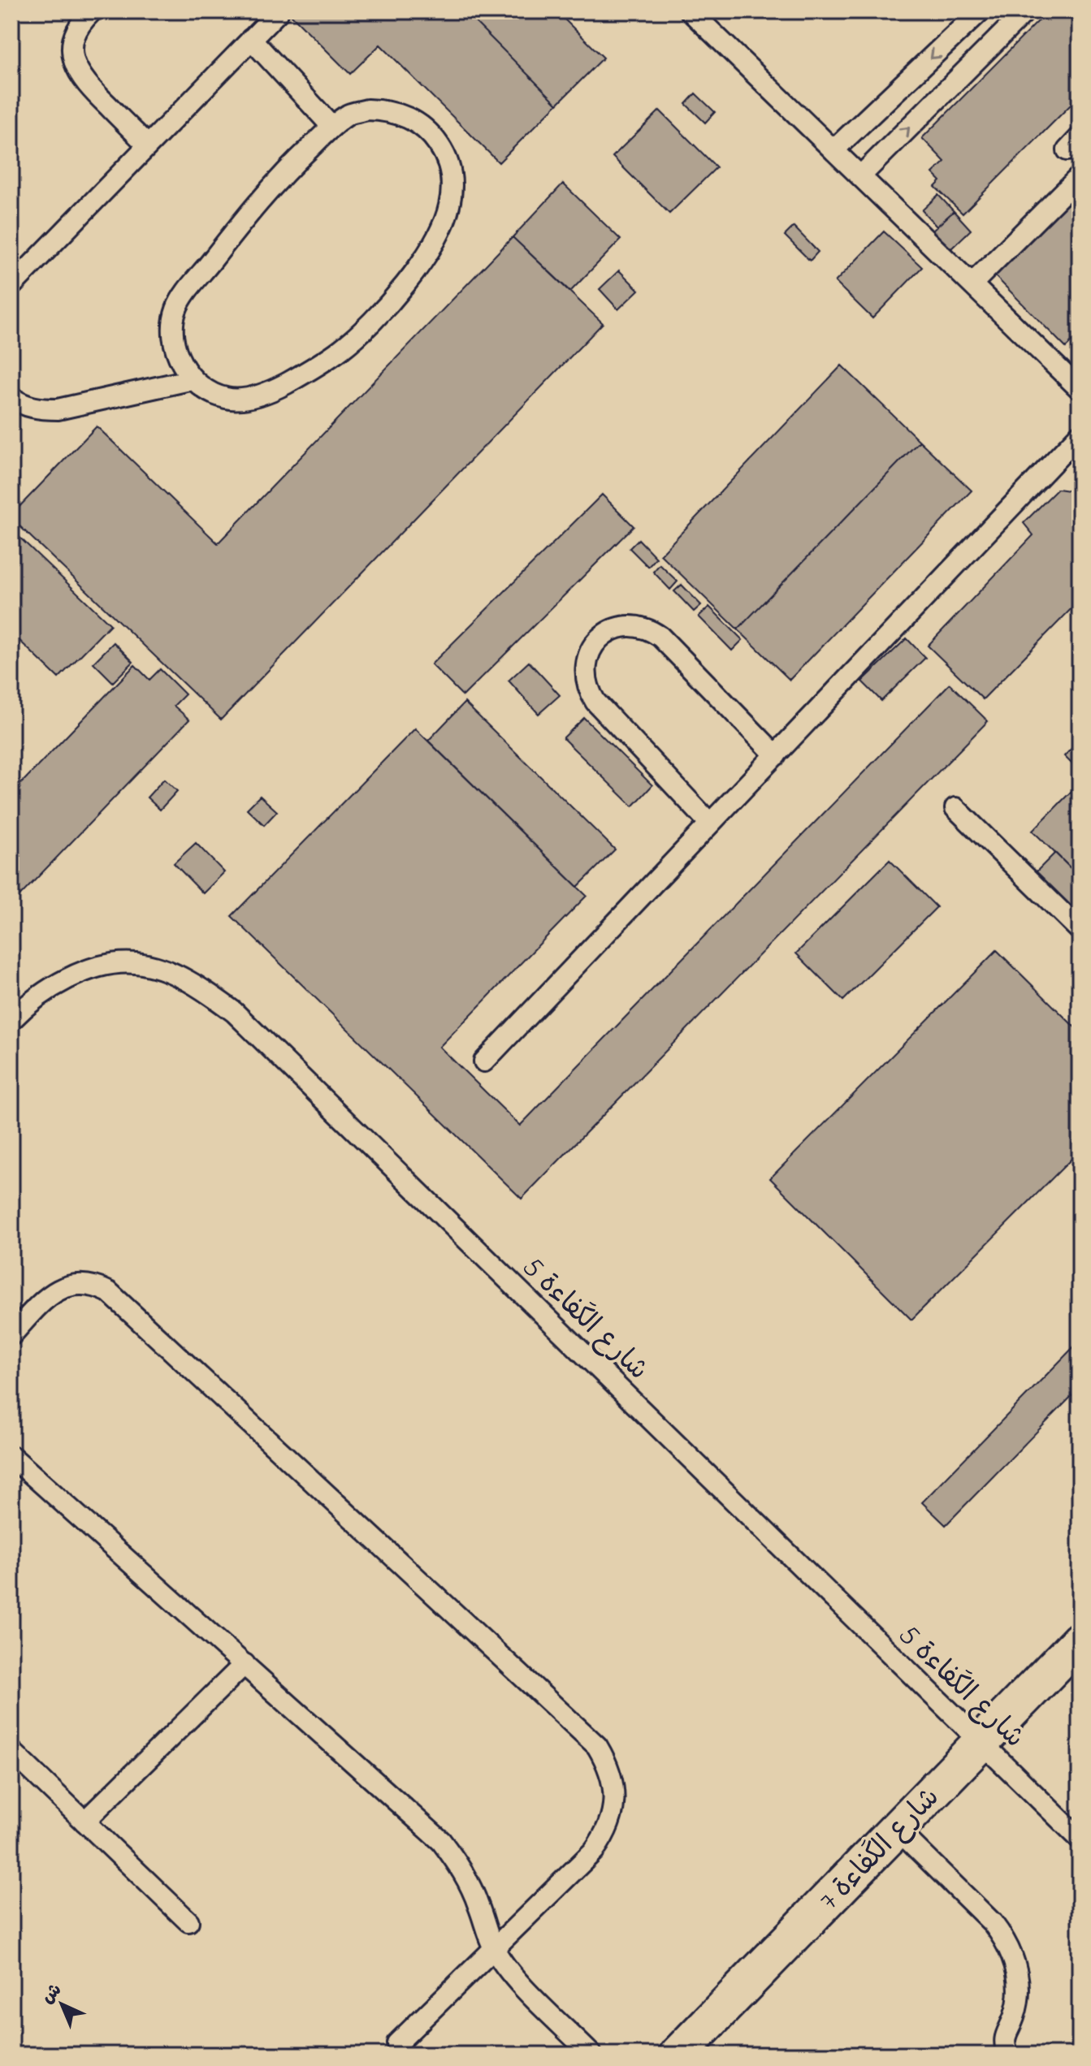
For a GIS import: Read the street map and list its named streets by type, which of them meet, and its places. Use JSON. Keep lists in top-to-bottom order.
{
  "streets": {
    "street": ["شارع الكَفاءة 7"],
    "lane": ["شارع الكَفاءة 5"]
  },
  "crossings": [
    ["شارع الكَفاءة 5", "شارع الكَفاءة 7"]
  ],
  "north": "top left"
}
